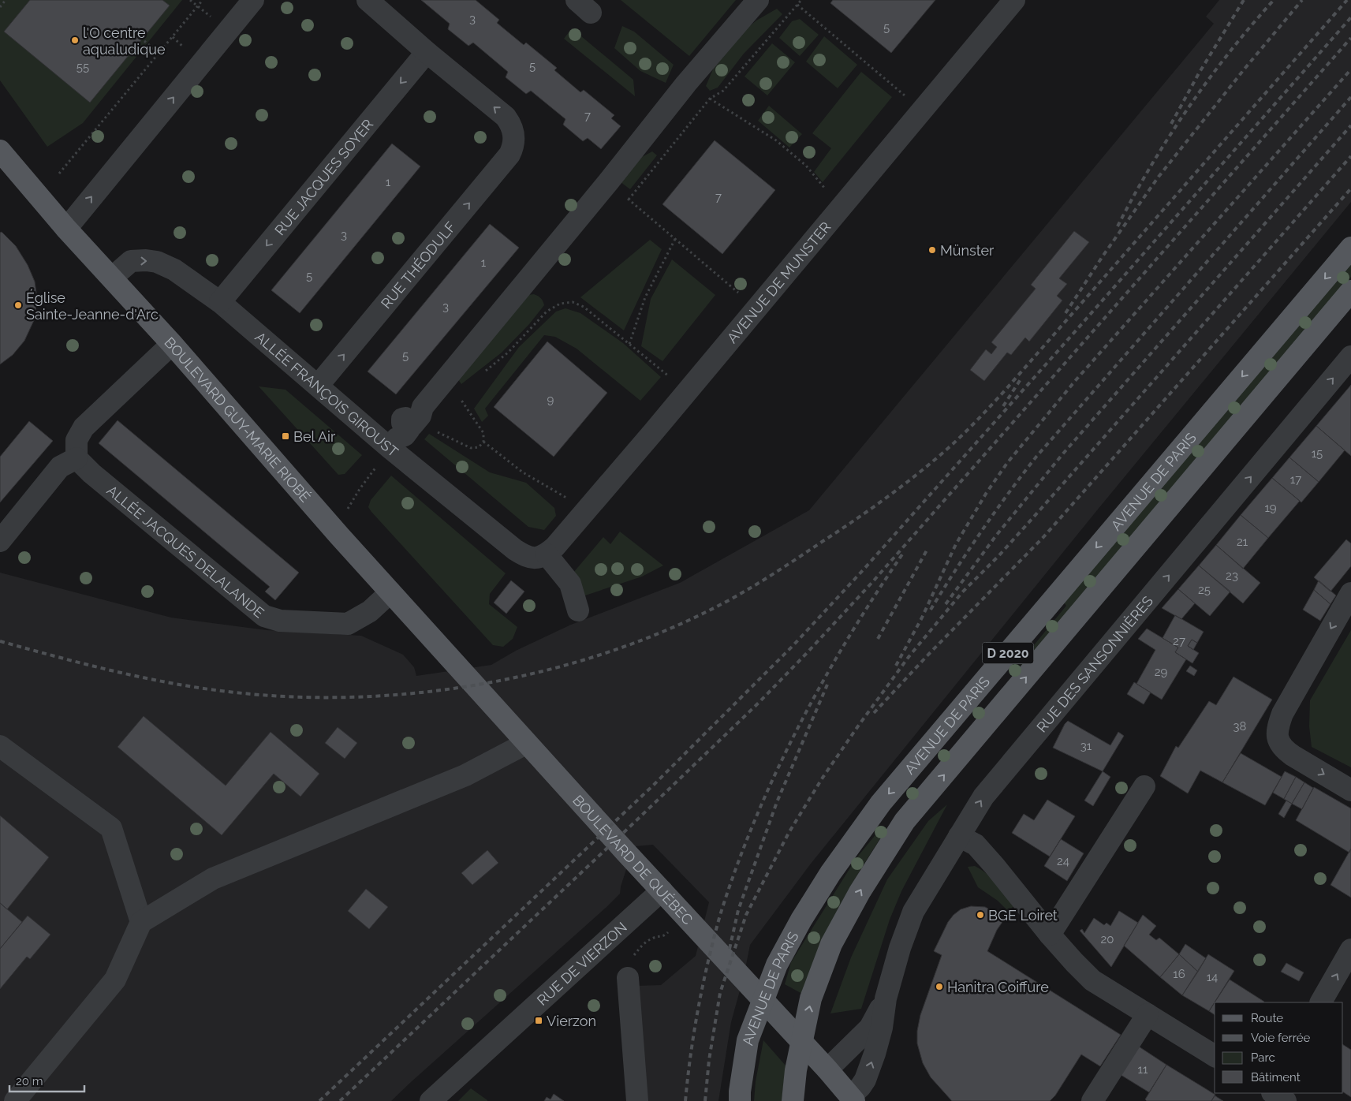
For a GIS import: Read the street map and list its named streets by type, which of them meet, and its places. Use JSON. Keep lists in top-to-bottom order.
{
  "streets": {
    "main road": [
      "BOULEVARD GUY-MARIE RIOBÉ",
      "AVENUE DE PARIS",
      "D 2020",
      "BOULEVARD DE QUÉBEC"
    ],
    "street": [
      "RUE JACQUES SOYER",
      "RUE THÉODULF",
      "AVENUE DE MUNSTER",
      "ALLÉE FRANÇOIS GIROUST",
      "ALLÉE JACQUES DELALANDE",
      "RUE DES SANSONNIÈRES",
      "RUE DE VIERZON"
    ]
  },
  "crossings": [
    ["RUE JACQUES SOYER", "RUE THÉODULF"],
    ["RUE JACQUES SOYER", "ALLÉE FRANÇOIS GIROUST"],
    ["RUE THÉODULF", "ALLÉE FRANÇOIS GIROUST"],
    ["AVENUE DE MUNSTER", "ALLÉE FRANÇOIS GIROUST"],
    ["ALLÉE FRANÇOIS GIROUST", "BOULEVARD GUY-MARIE RIOBÉ"],
    ["BOULEVARD GUY-MARIE RIOBÉ", "ALLÉE JACQUES DELALANDE"],
    ["BOULEVARD GUY-MARIE RIOBÉ", "BOULEVARD DE QUÉBEC"],
    ["RUE DES SANSONNIÈRES", "BOULEVARD DE QUÉBEC"],
    ["BOULEVARD DE QUÉBEC", "RUE DE VIERZON"]
  ],
  "places": {
    "other": [
      "l'O centre aqualudique",
      "Münster",
      "Église Sainte-Jeanne-d'Arc",
      "BGE Loiret",
      "Hanitra Coiffure"
    ],
    "transit": ["Bel Air", "Vierzon"]
  },
  "house_numbers": [
    "3",
    "5",
    "5",
    "55",
    "7",
    "1",
    "7",
    "3",
    "1",
    "5",
    "3",
    "5",
    "9",
    "15",
    "17",
    "19",
    "21",
    "23",
    "25",
    "27",
    "29",
    "38",
    "31",
    "24",
    "20",
    "16",
    "14",
    "11"
  ],
  "legend": [
    "Route",
    "Voie ferrée",
    "Parc",
    "Bâtiment"
  ],
  "scale_bar": "20 m"
}
